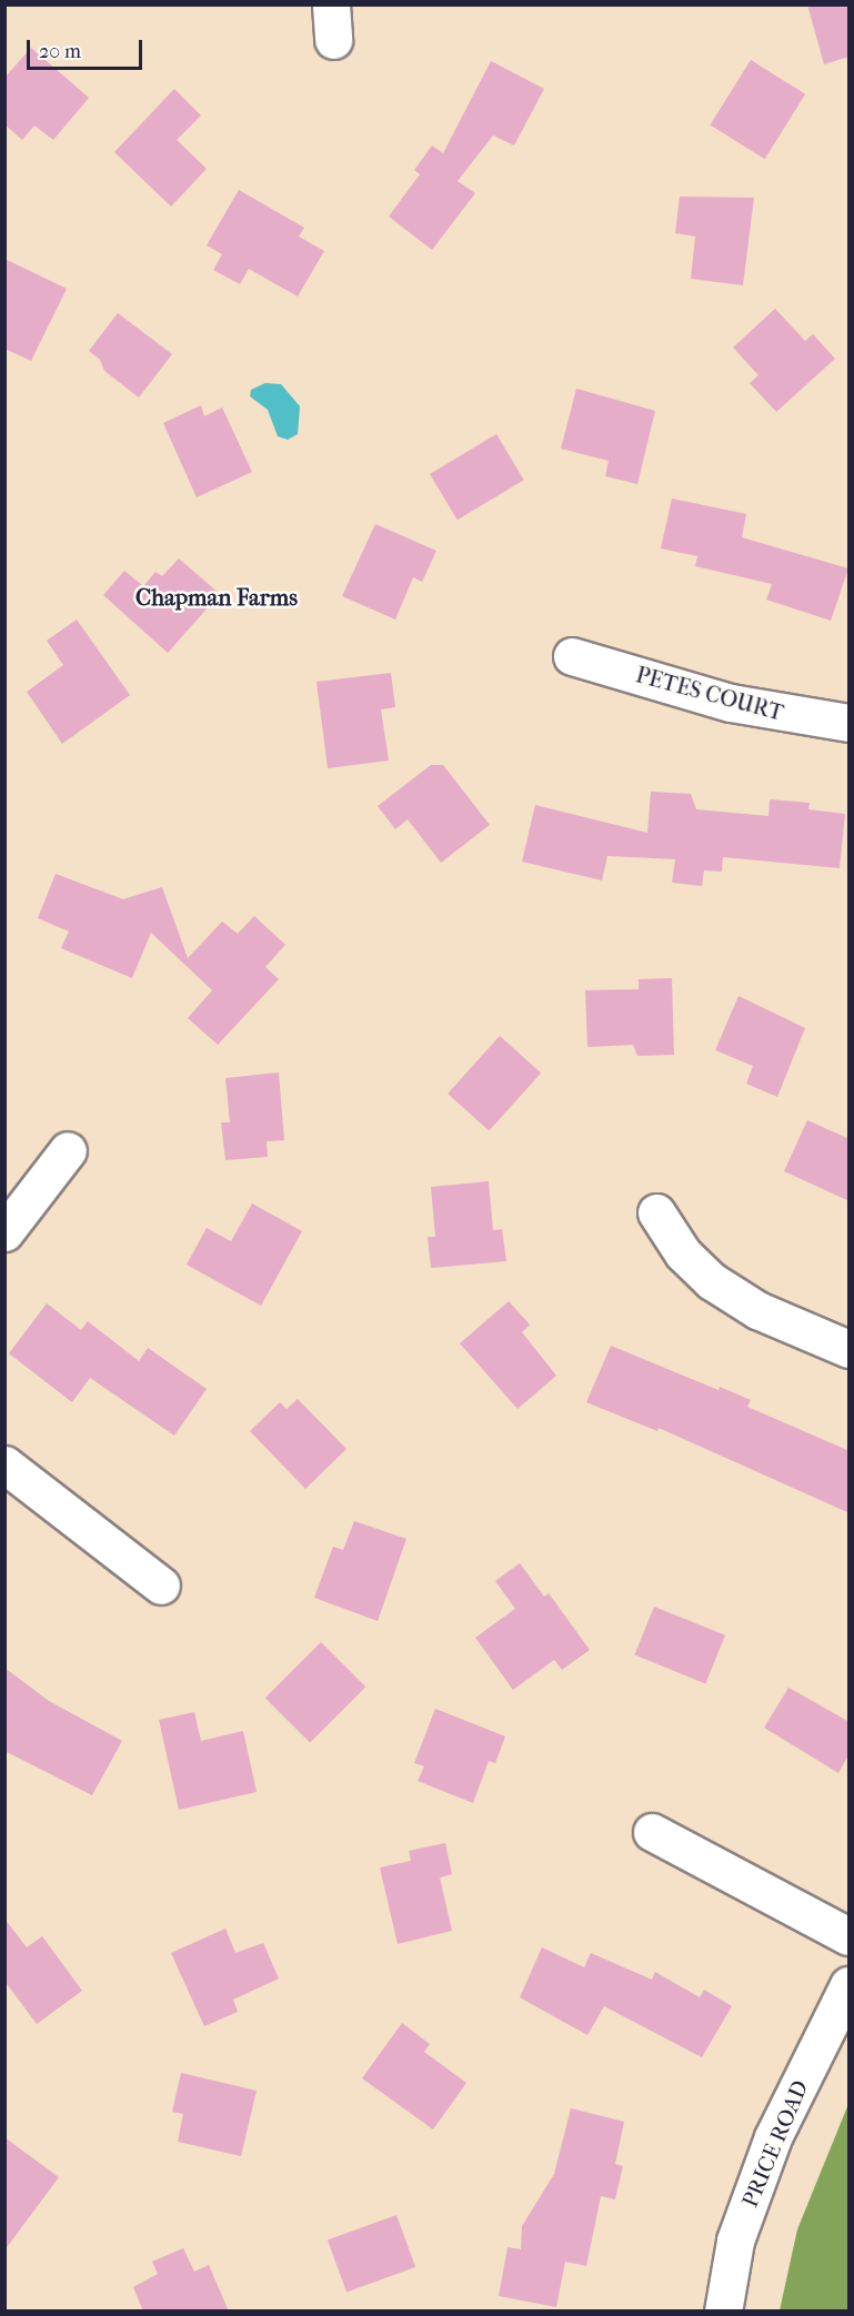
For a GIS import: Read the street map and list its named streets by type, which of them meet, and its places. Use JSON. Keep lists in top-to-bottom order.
{
  "streets": {
    "street": ["PETES COURT", "PRICE ROAD"]
  },
  "districts": ["Chapman Farms"],
  "scale_bar": "20 m"
}
